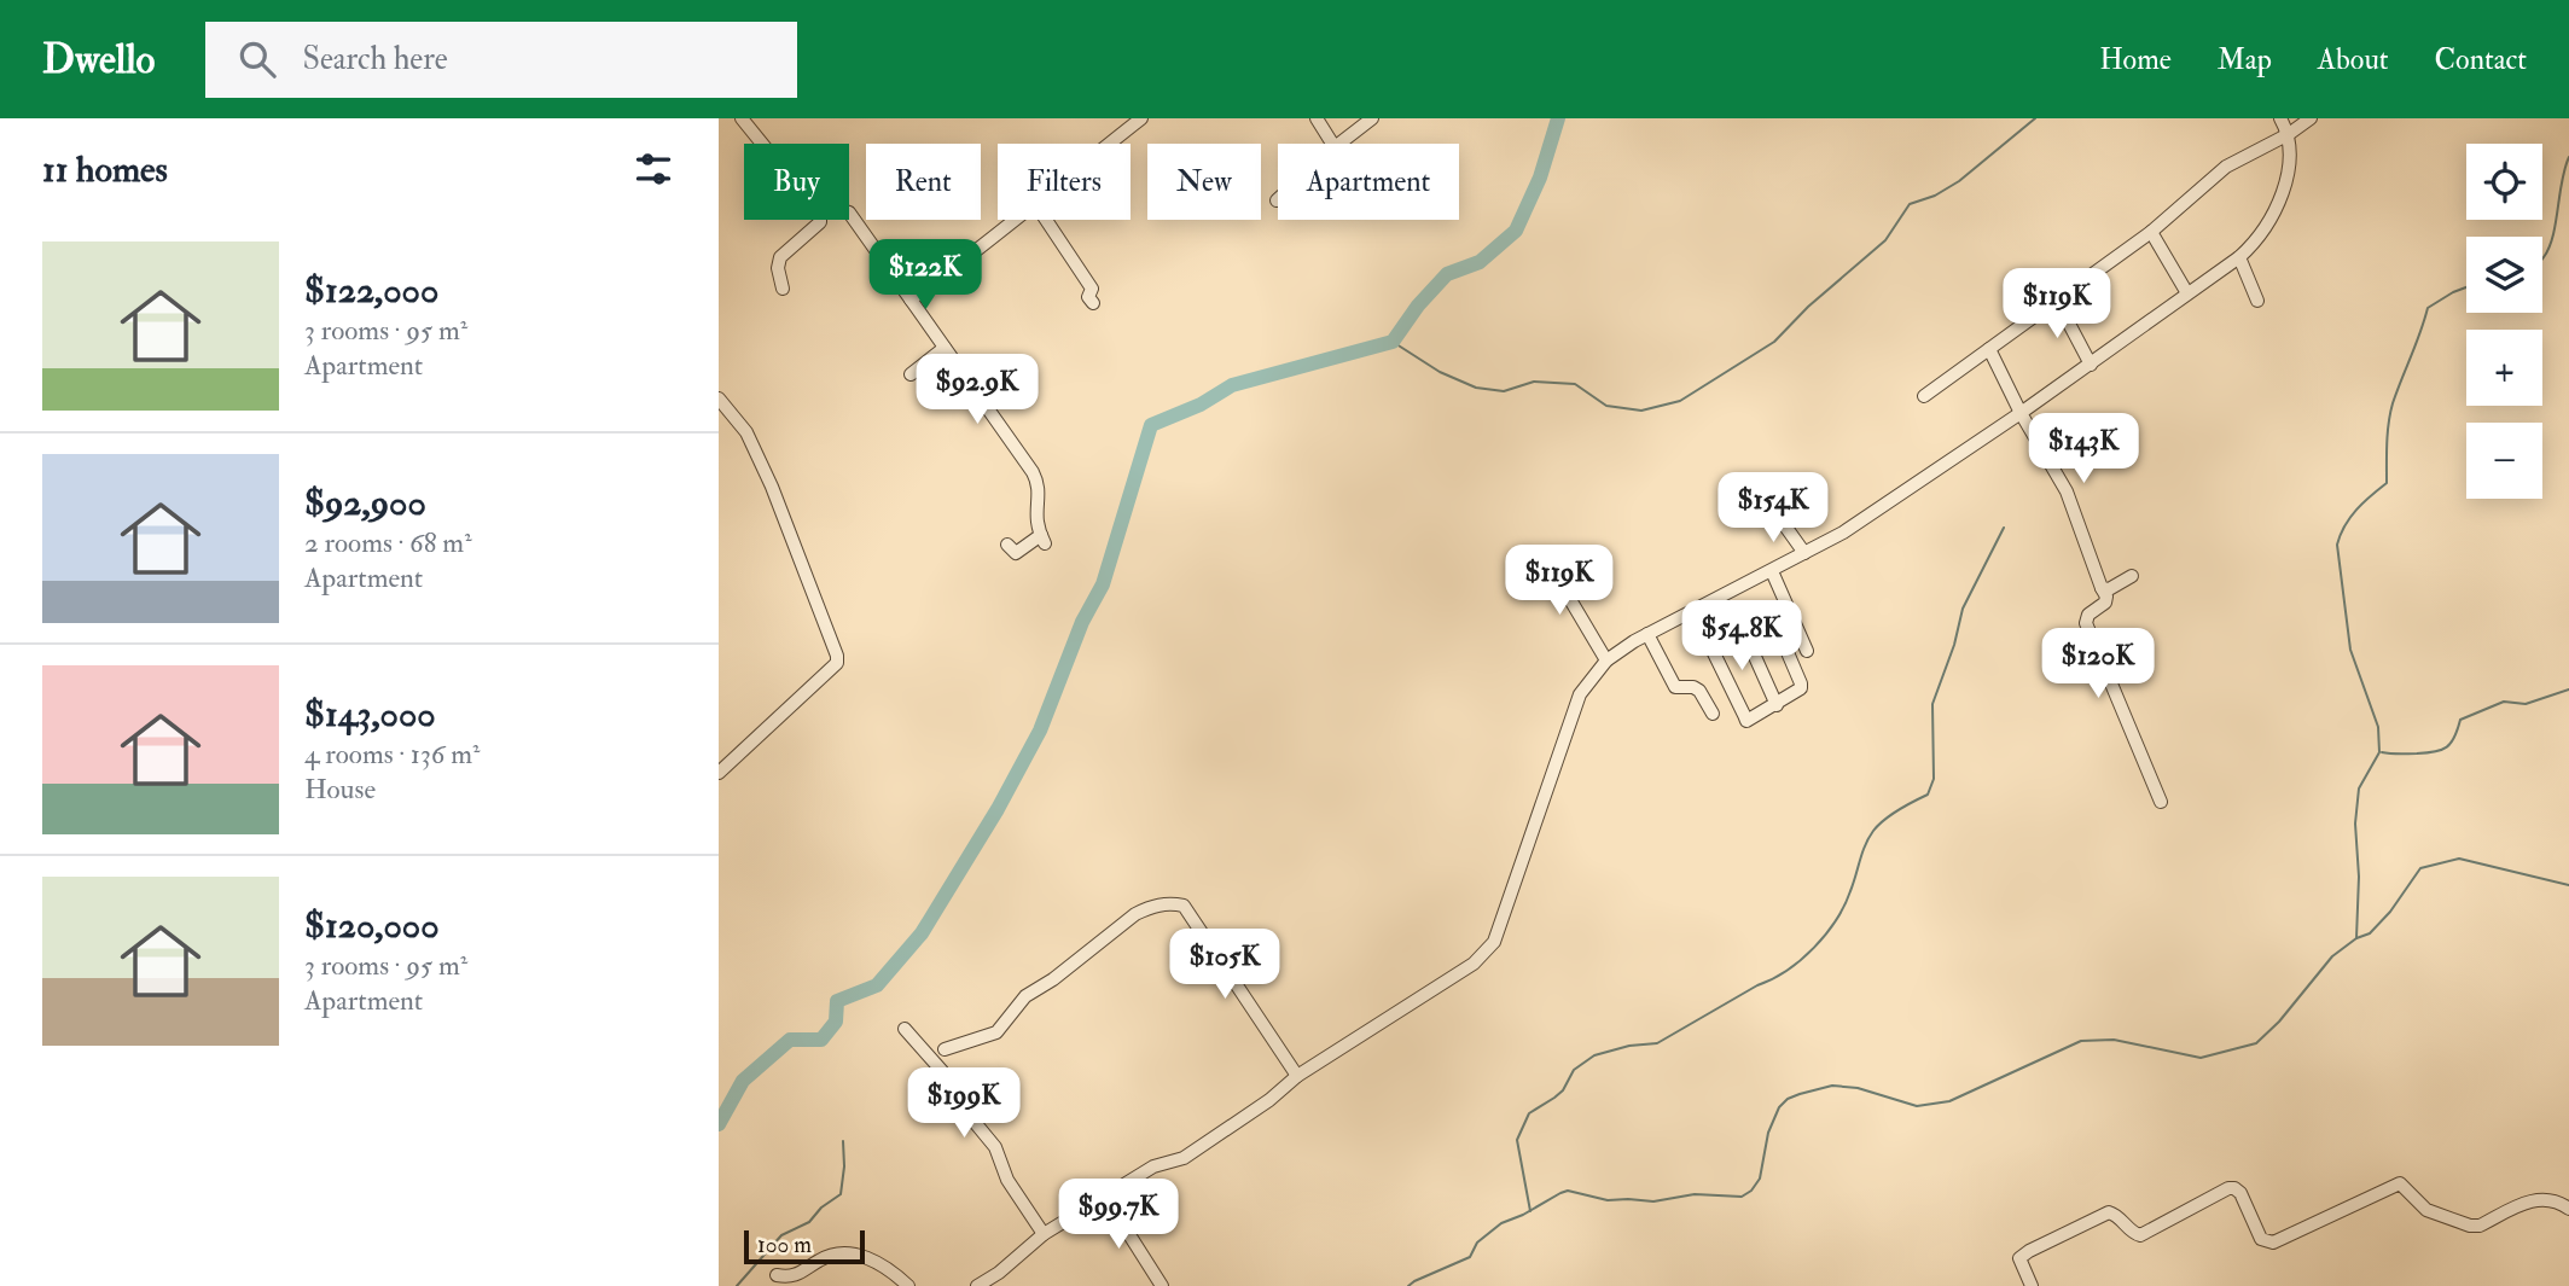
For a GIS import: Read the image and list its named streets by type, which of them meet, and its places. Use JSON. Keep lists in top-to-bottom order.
{
  "scale_bar": "100 m",
  "page": {
    "header": "Dwello",
    "search": "Search here",
    "nav": [
      "Home",
      "Map",
      "About",
      "Contact"
    ],
    "heading": "11 homes",
    "map_buttons": ["+", "−"],
    "chip": [
      "Buy",
      "Rent",
      "Filters",
      "New",
      "Apartment"
    ],
    "list": [
      {
        "name": "$122,000",
        "note": "3 rooms · 95 m² · Apartment"
      },
      {
        "name": "$92,900",
        "note": "2 rooms · 68 m² · Apartment"
      },
      {
        "name": "$143,000",
        "note": "4 rooms · 136 m² · House"
      },
      {
        "name": "$120,000",
        "note": "3 rooms · 95 m² · Apartment"
      }
    ],
    "price": [
      "$122K",
      "$119K",
      "$92.9K",
      "$143K",
      "$154K",
      "$119K",
      "$54.8K",
      "$120K",
      "$105K",
      "$199K",
      "$99.7K"
    ],
    "scale": "100 m"
  }
}
